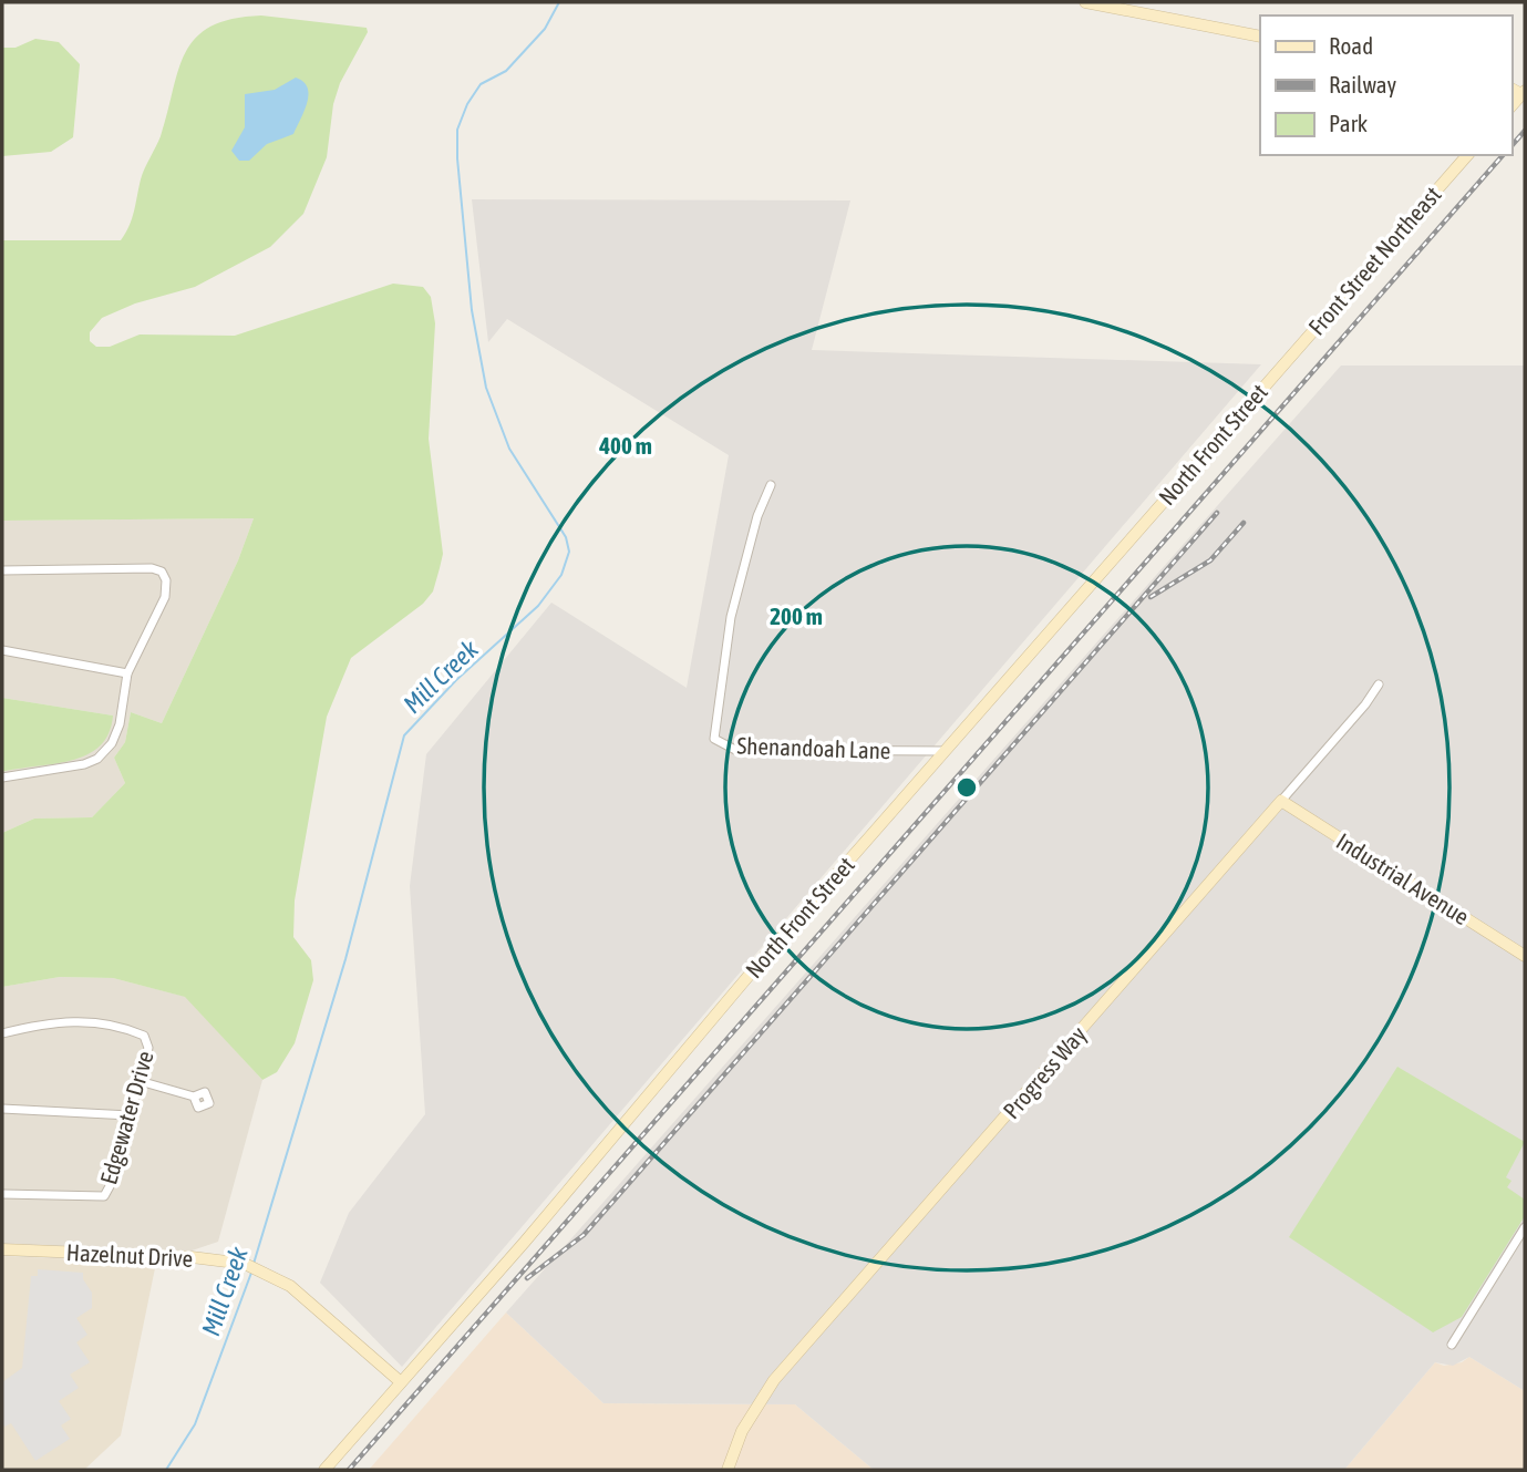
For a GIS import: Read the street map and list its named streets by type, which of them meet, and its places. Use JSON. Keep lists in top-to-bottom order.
{
  "streets": {
    "street": [
      "Front Street Northeast",
      "North Front Street",
      "Shenandoah Lane",
      "Industrial Avenue",
      "Progress Way",
      "Edgewater Drive",
      "Hazelnut Drive"
    ]
  },
  "crossings": [
    ["Front Street Northeast", "North Front Street"],
    ["North Front Street", "Shenandoah Lane"],
    ["North Front Street", "Hazelnut Drive"],
    ["Industrial Avenue", "Progress Way"]
  ],
  "water": ["Mill Creek"],
  "legend": ["Road", "Railway", "Park"],
  "rings": ["400 m", "200 m"]
}
